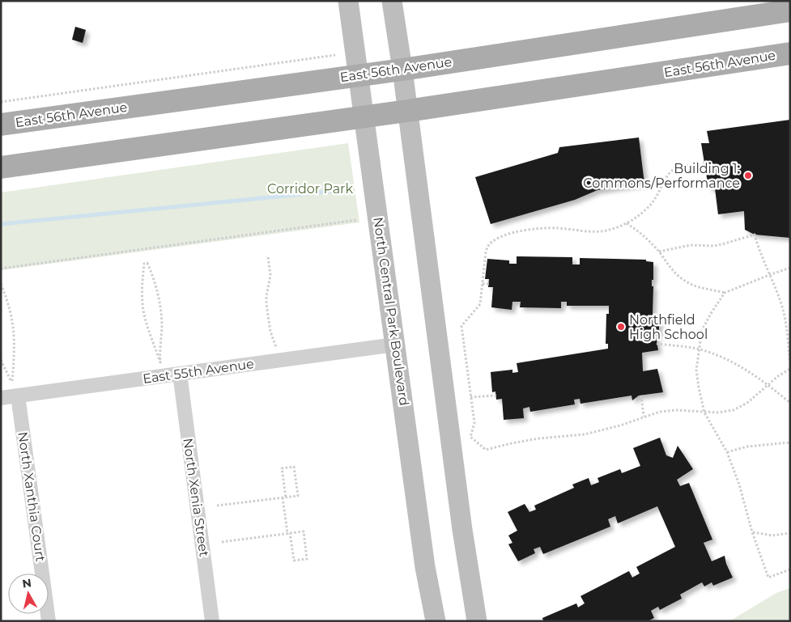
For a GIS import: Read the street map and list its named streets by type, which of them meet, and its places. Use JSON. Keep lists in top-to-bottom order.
{
  "streets": {
    "main road": ["East 56th Avenue", "North Central Park Boulevard"],
    "street": ["East 55th Avenue", "North Xanthia Court", "North Xenia Street"]
  },
  "crossings": [
    ["East 56th Avenue", "North Central Park Boulevard"],
    ["North Central Park Boulevard", "East 55th Avenue"],
    ["East 55th Avenue", "North Xanthia Court"],
    ["East 55th Avenue", "North Xenia Street"]
  ],
  "parks": ["Corridor Park"],
  "places": ["Building 1: Commons/Performance", "Northfield High School"],
  "north": "top"
}
